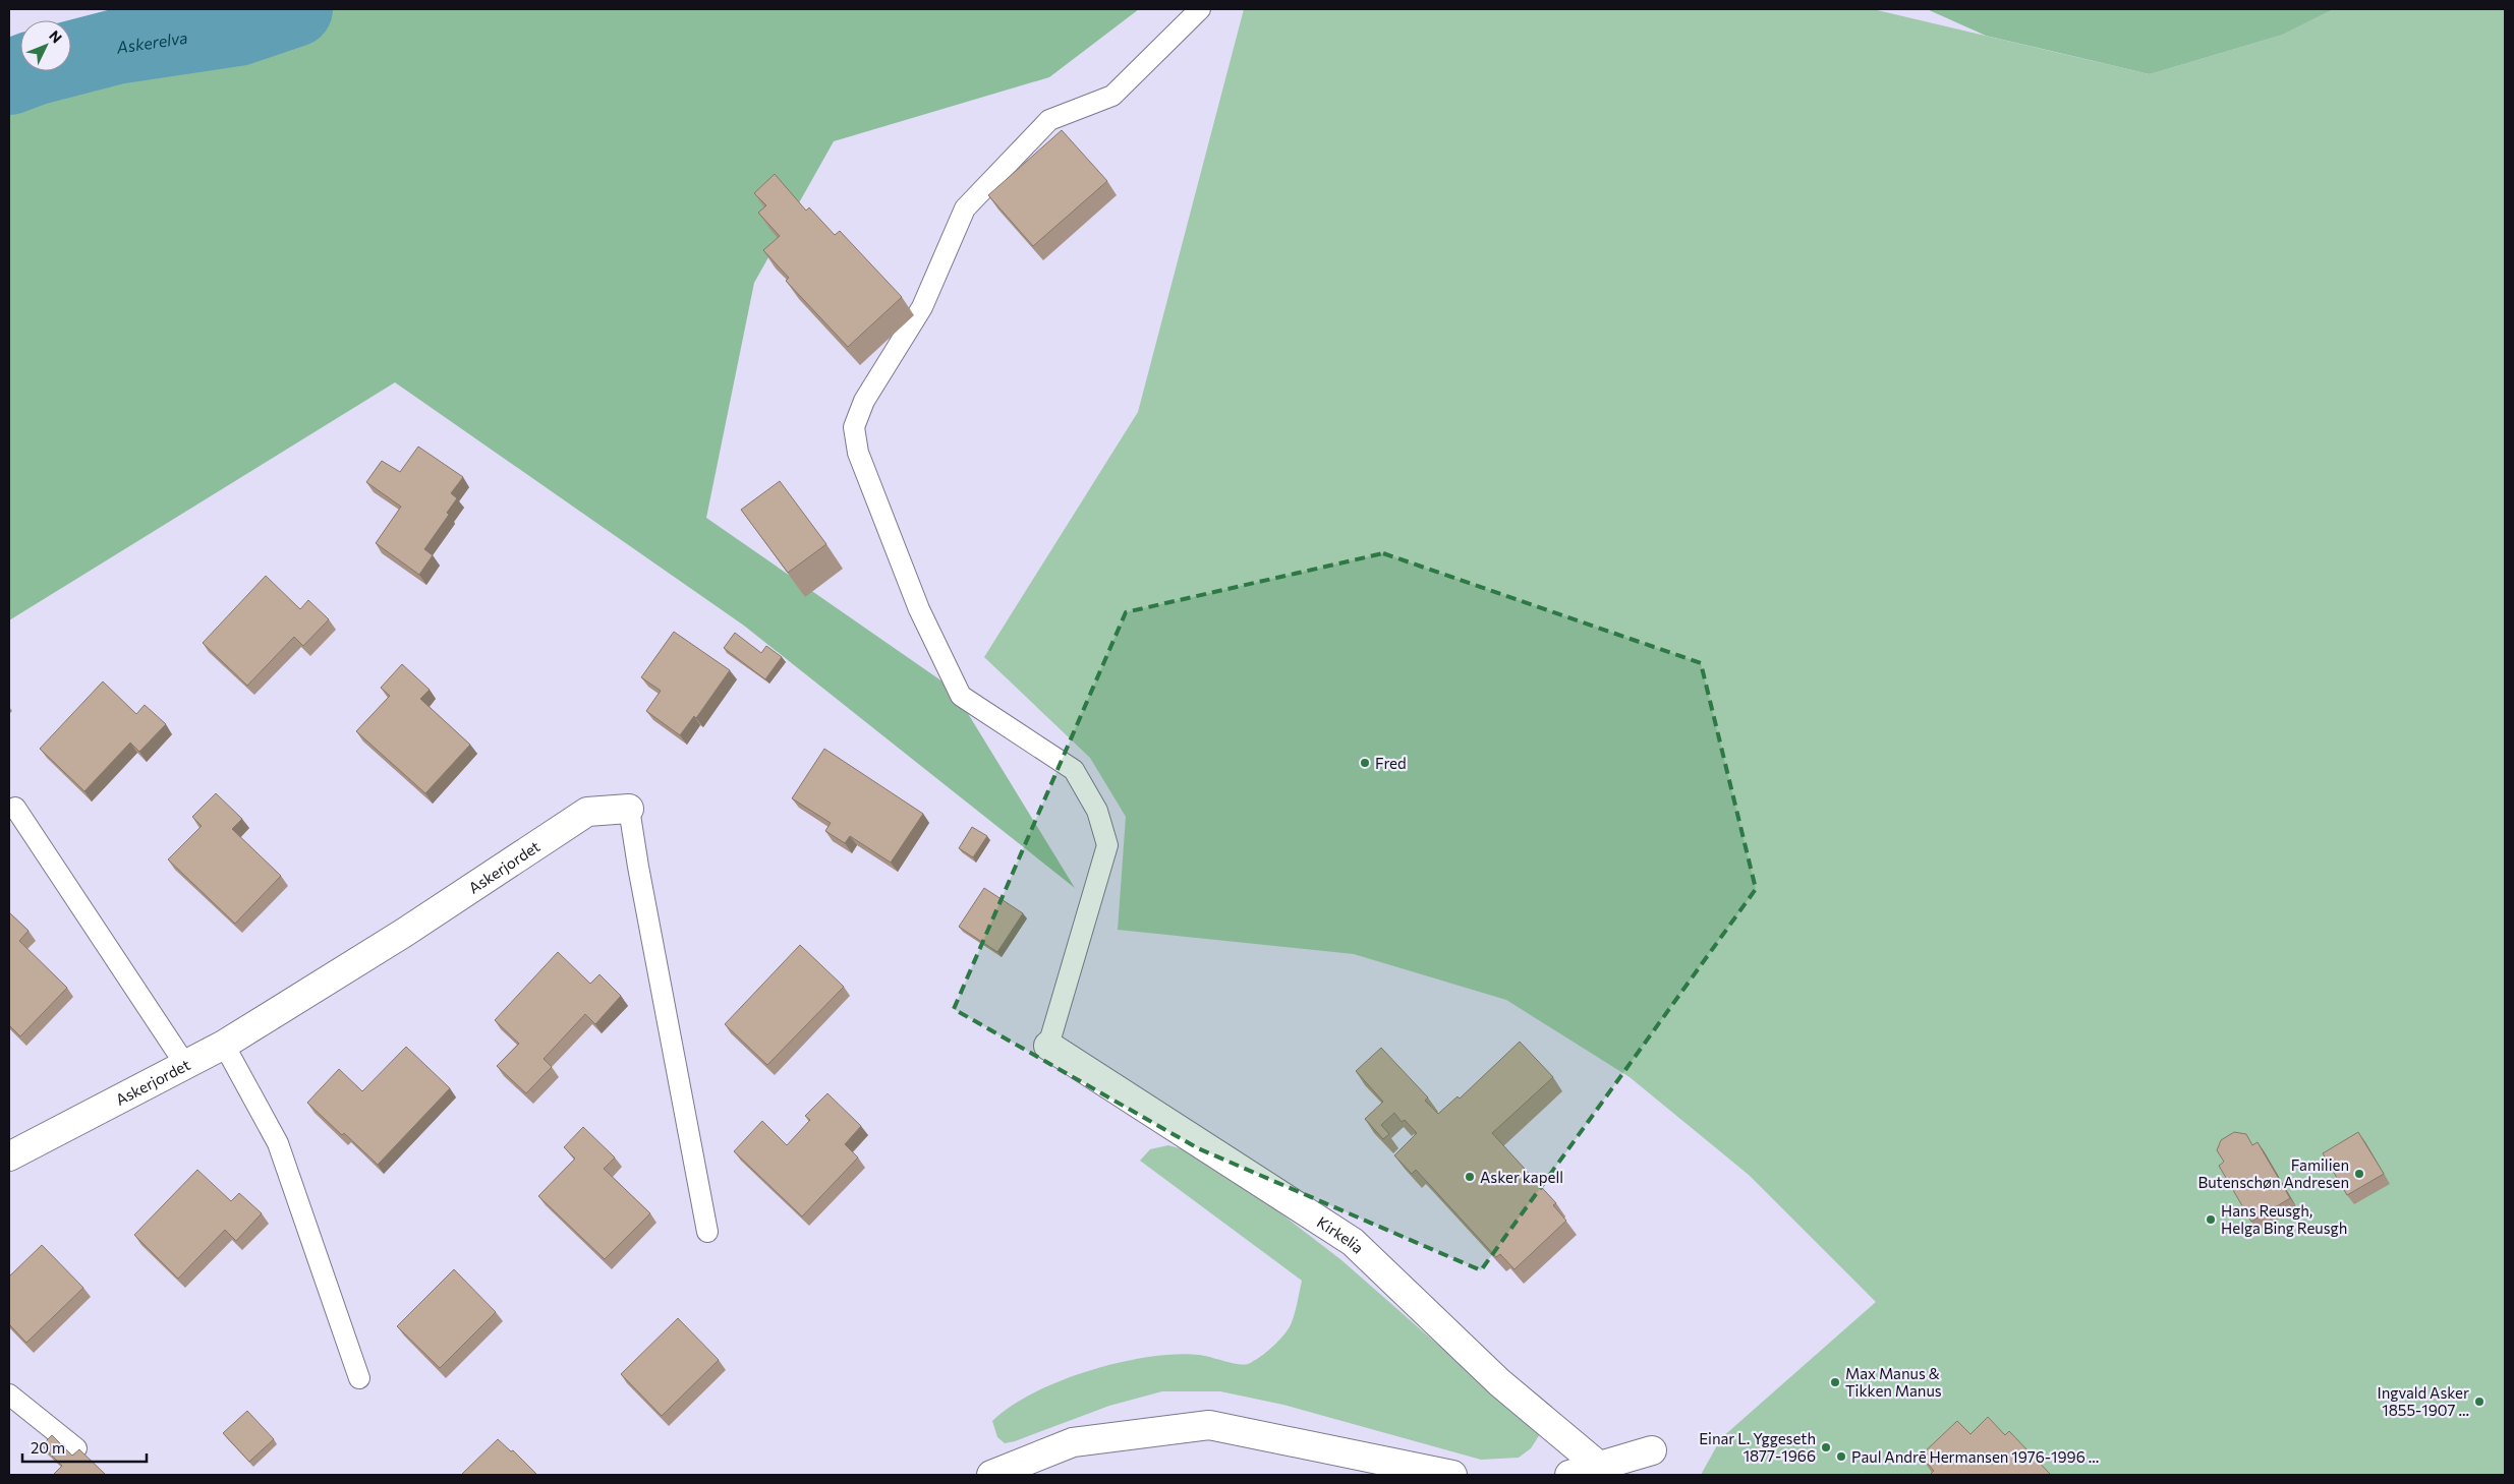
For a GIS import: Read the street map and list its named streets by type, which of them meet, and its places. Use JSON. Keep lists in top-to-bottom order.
{
  "streets": {
    "street": ["Askerjordet", "Kirkelia"]
  },
  "water": ["Askerelva"],
  "places": [
    "Fred",
    "Familien Butenschøn Andresen",
    "Asker kapell",
    "Hans Reusgh, Helga Bing Reusgh",
    "Max Manus & Tikken Manus",
    "Ingvald Asker 1855-1907 ...",
    "Einar L. Yggeseth 1877-1966",
    "Paul Andrē Hermansen 1976-1996 ..."
  ],
  "scale_bar": "20 m",
  "north": "top right"
}
